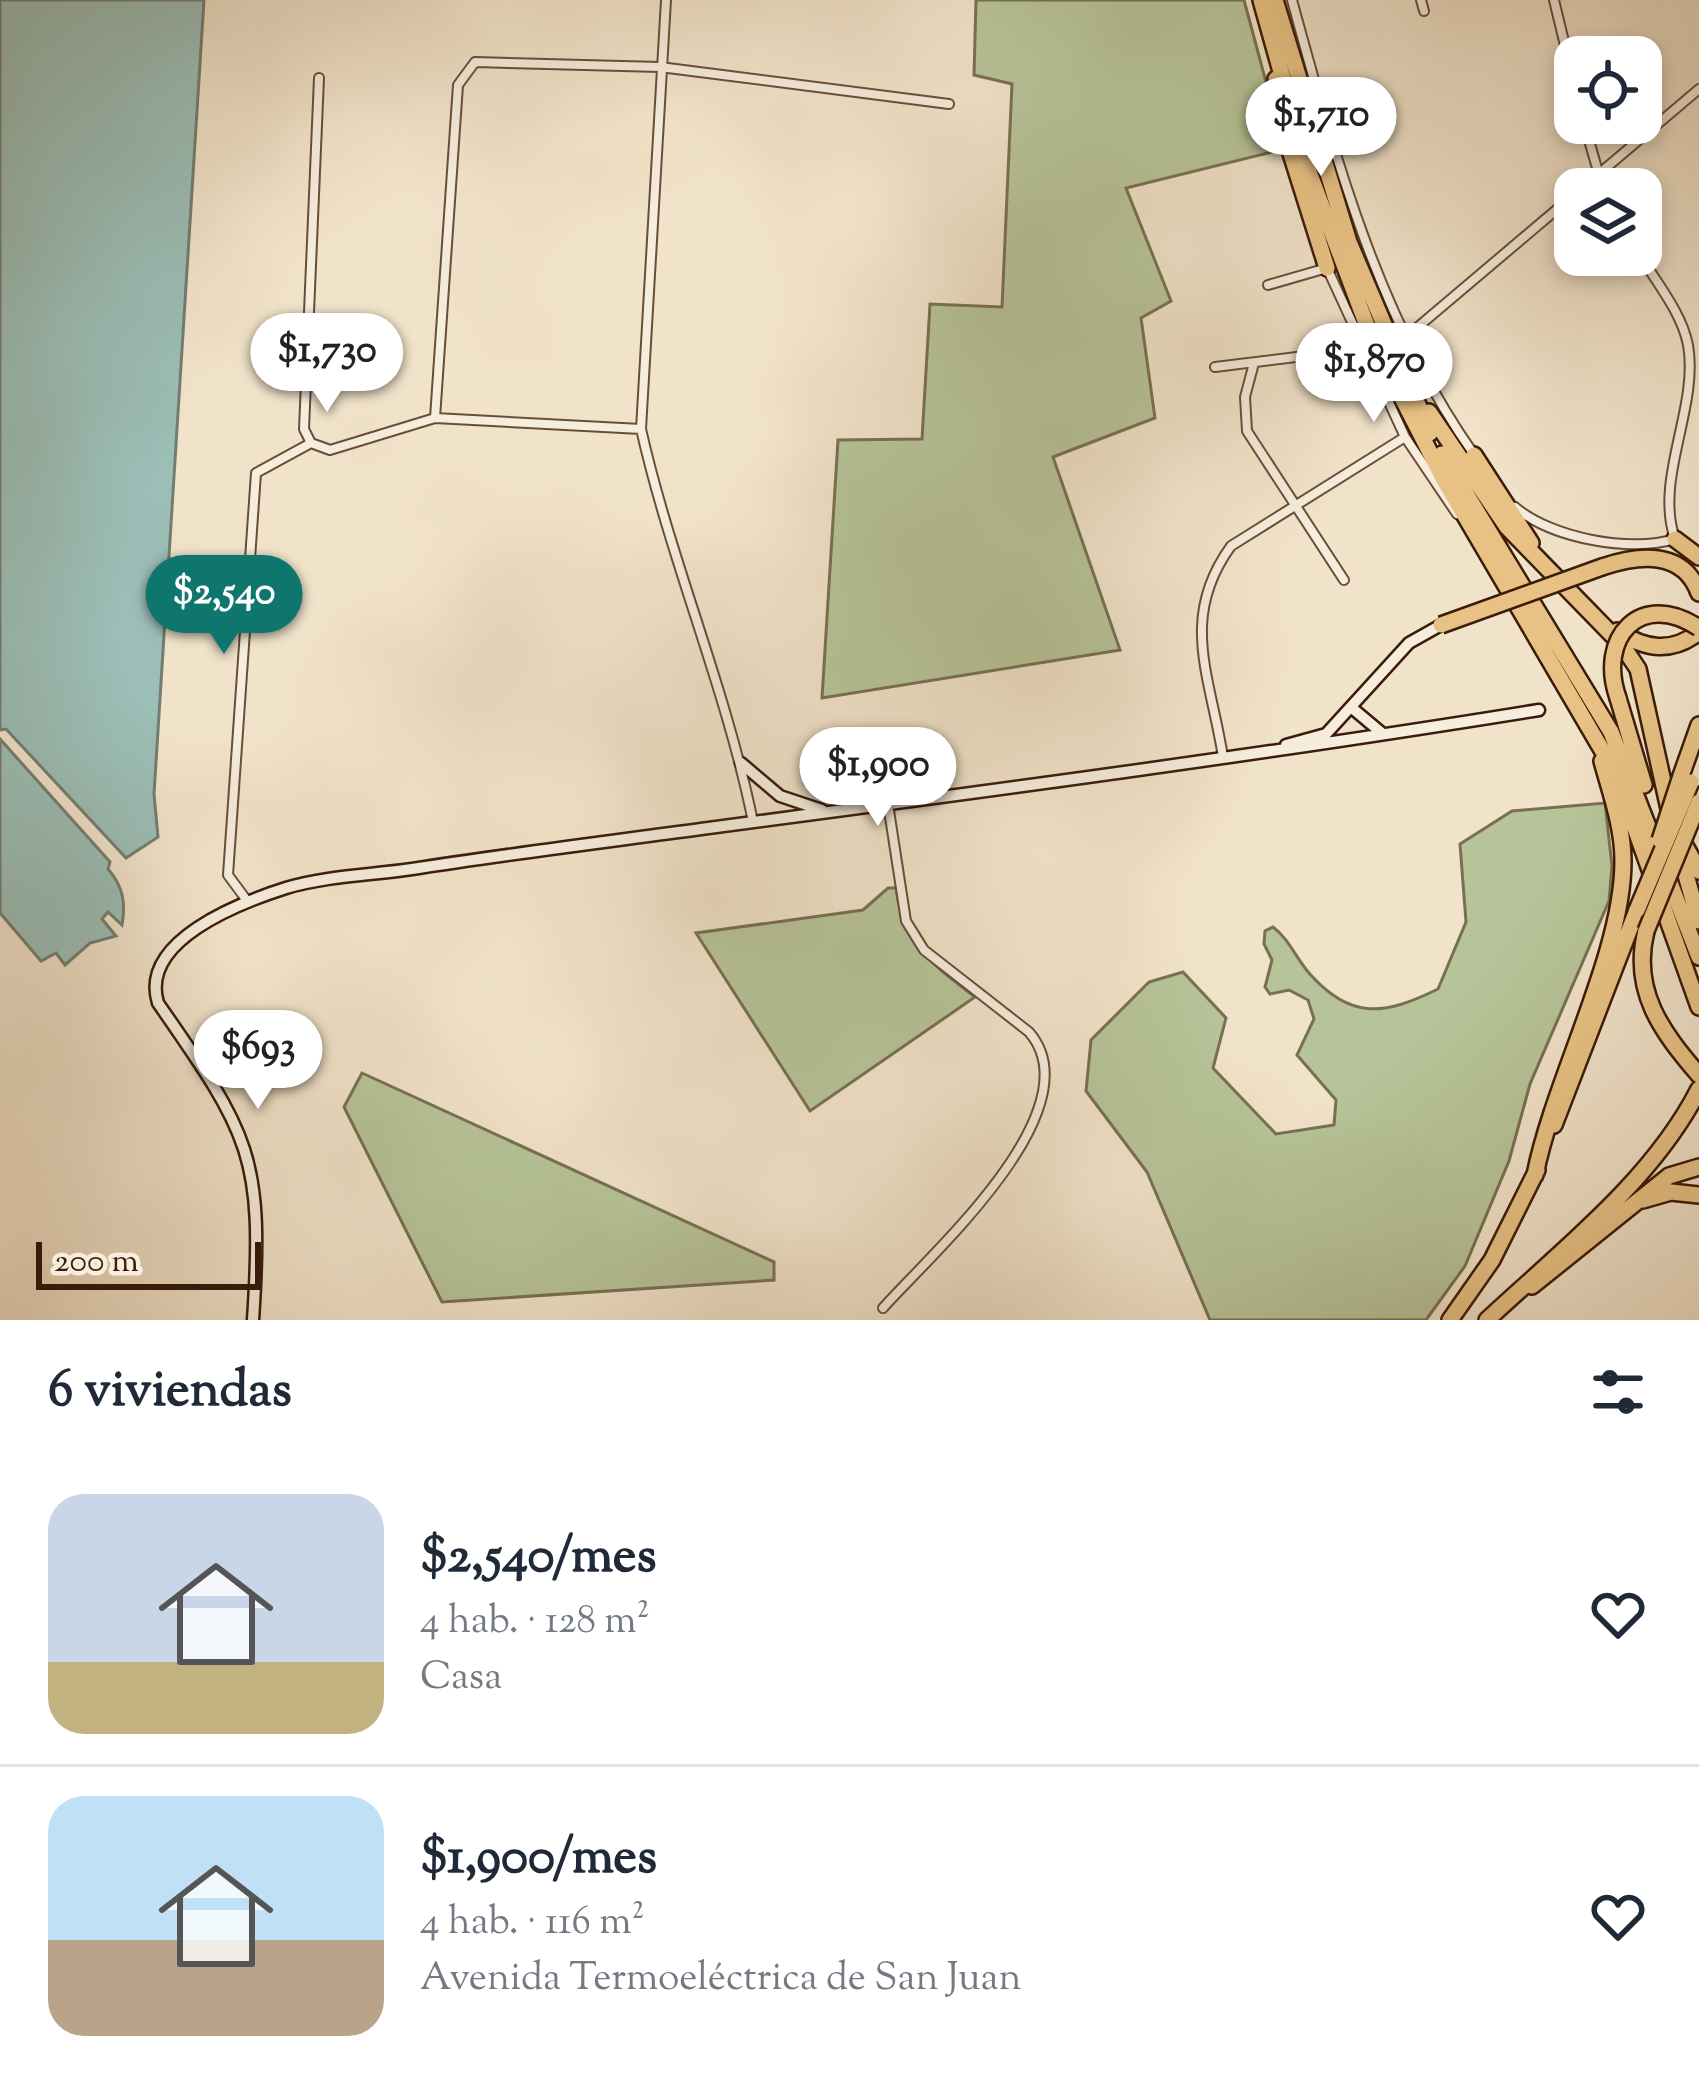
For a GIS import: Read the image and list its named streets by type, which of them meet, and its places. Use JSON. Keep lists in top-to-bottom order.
{
  "scale_bar": "200 m",
  "page": {
    "price": [
      "$1,710",
      "$1,730",
      "$1,870",
      "$2,540",
      "$1,900",
      "$693"
    ],
    "scale": "200 m",
    "heading": "6 viviendas",
    "list": [
      {
        "name": "$2,540/mes",
        "note": "4 hab. · 128 m² · Casa"
      },
      {
        "name": "$1,900/mes",
        "note": "4 hab. · 116 m² · Avenida Termoeléctrica de San Juan"
      }
    ]
  }
}
